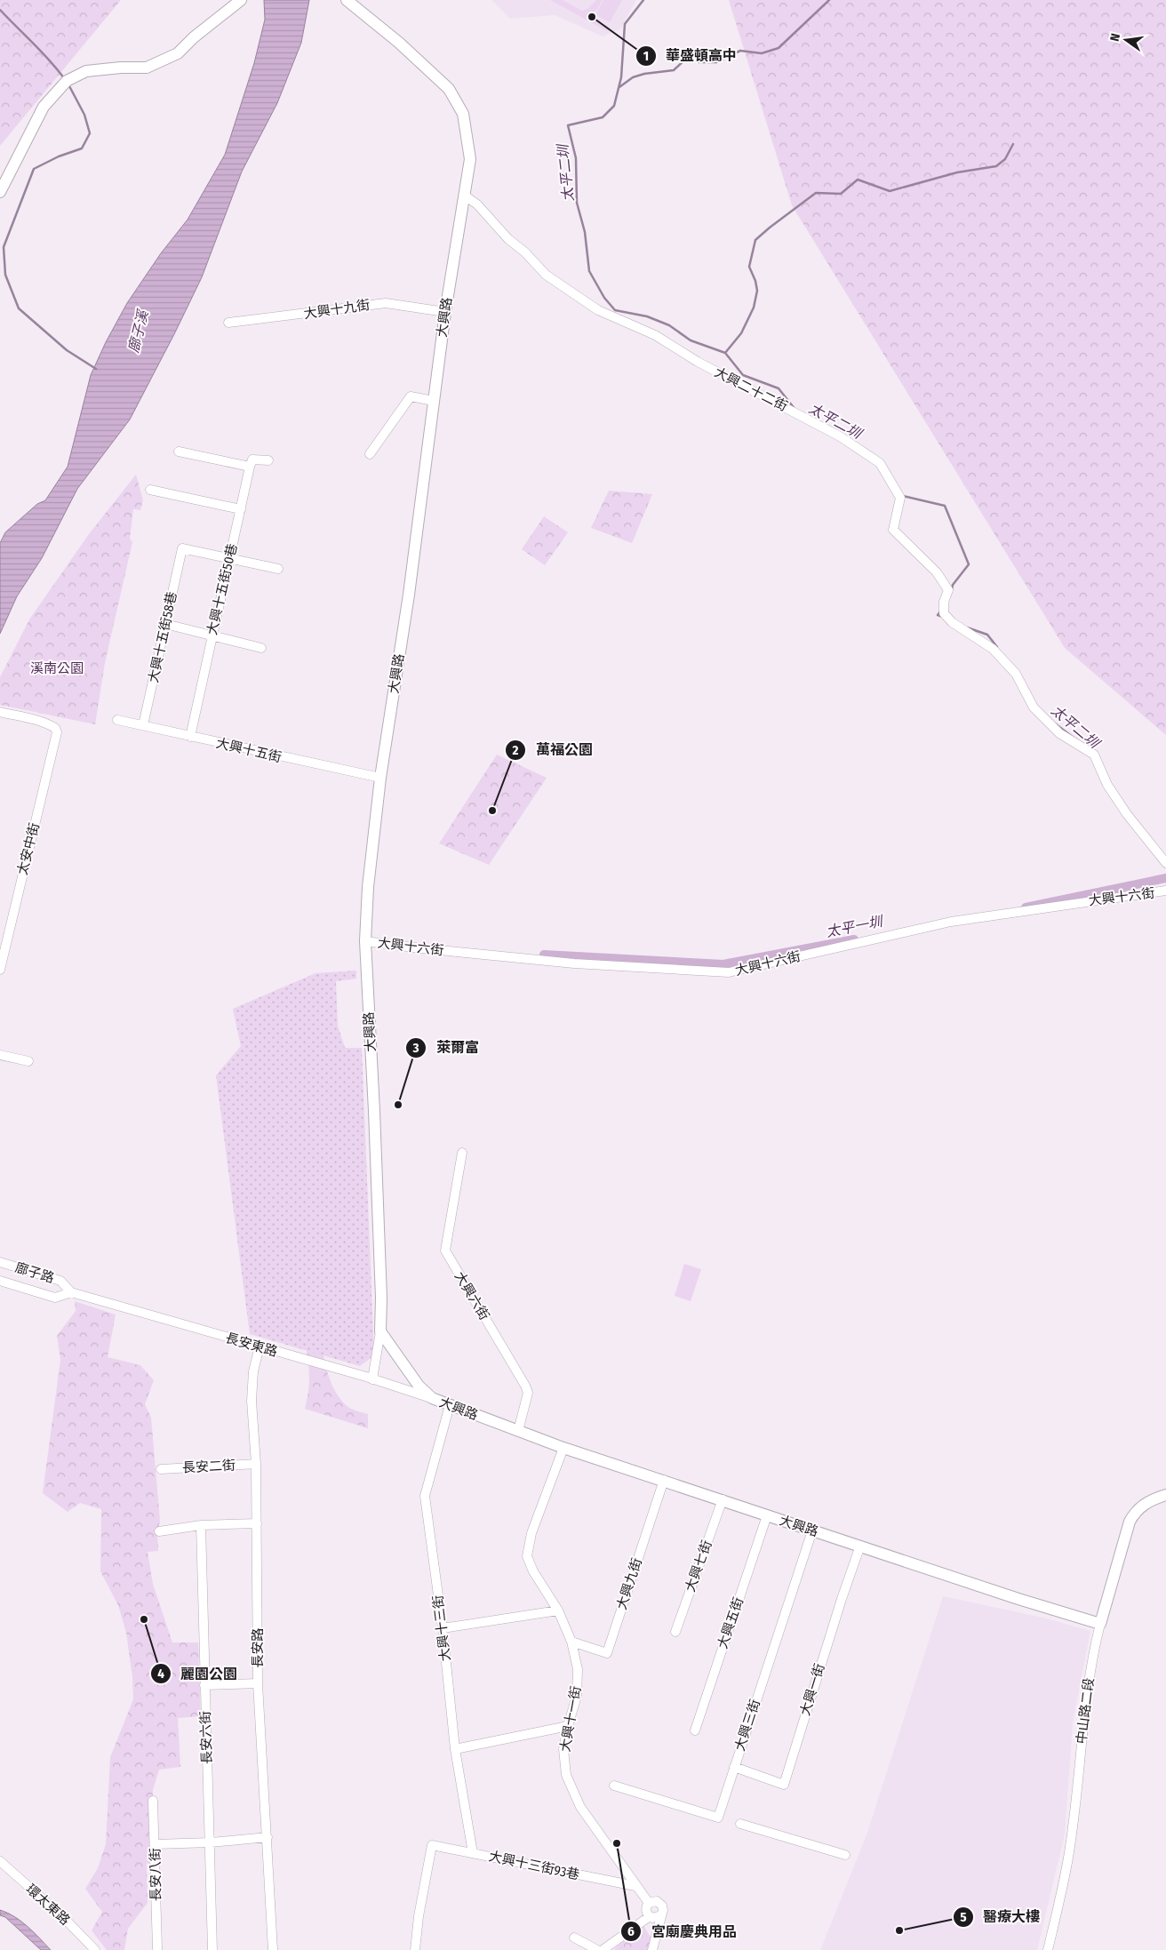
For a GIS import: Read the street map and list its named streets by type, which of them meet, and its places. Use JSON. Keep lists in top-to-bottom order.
{
  "streets": {
    "main road": ["大興路", "中山路二段"],
    "street": [
      "大興十九街",
      "大興二十二街",
      "大興十五街50巷",
      "大興十五街58巷",
      "大興十五街",
      "太安中街",
      "大興十六街",
      "廍子路",
      "大興六街",
      "長安東路",
      "長安二街",
      "大興七街",
      "大興九街",
      "大興五街",
      "大興十三街",
      "長安路",
      "大興一街",
      "大興十一街",
      "大興三街",
      "長安六街",
      "大興十三街93巷",
      "長安八街",
      "環太東路"
    ]
  },
  "crossings": [
    ["大興十九街", "大興路"],
    ["大興路", "大興二十二街"],
    ["大興路", "大興十五街"],
    ["大興路", "大興十六街"],
    ["大興路", "大興六街"],
    ["大興路", "長安東路"],
    ["大興路", "大興七街"],
    ["大興路", "大興九街"],
    ["大興路", "大興五街"],
    ["大興路", "大興十三街"],
    ["大興路", "大興一街"],
    ["大興路", "中山路二段"],
    ["大興路", "大興十一街"],
    ["大興路", "大興三街"],
    ["大興十五街50巷", "大興十五街58巷"],
    ["大興十五街50巷", "大興十五街"],
    ["大興十五街58巷", "大興十五街"],
    ["廍子路", "長安東路"],
    ["長安東路", "長安路"],
    ["長安二街", "長安路"],
    ["大興九街", "大興十一街"],
    ["大興十三街", "大興十三街93巷"],
    ["大興一街", "大興三街"],
    ["大興十一街", "大興十三街93巷"]
  ],
  "water": ["太平二圳", "廍子溪", "太平一圳"],
  "parks": ["溪南公園"],
  "places": [
    "華盛頓高中",
    "萬福公園",
    "萊爾富",
    "麗園公園",
    "宮廟慶典用品",
    "醫療大樓"
  ],
  "north": "left"
}
